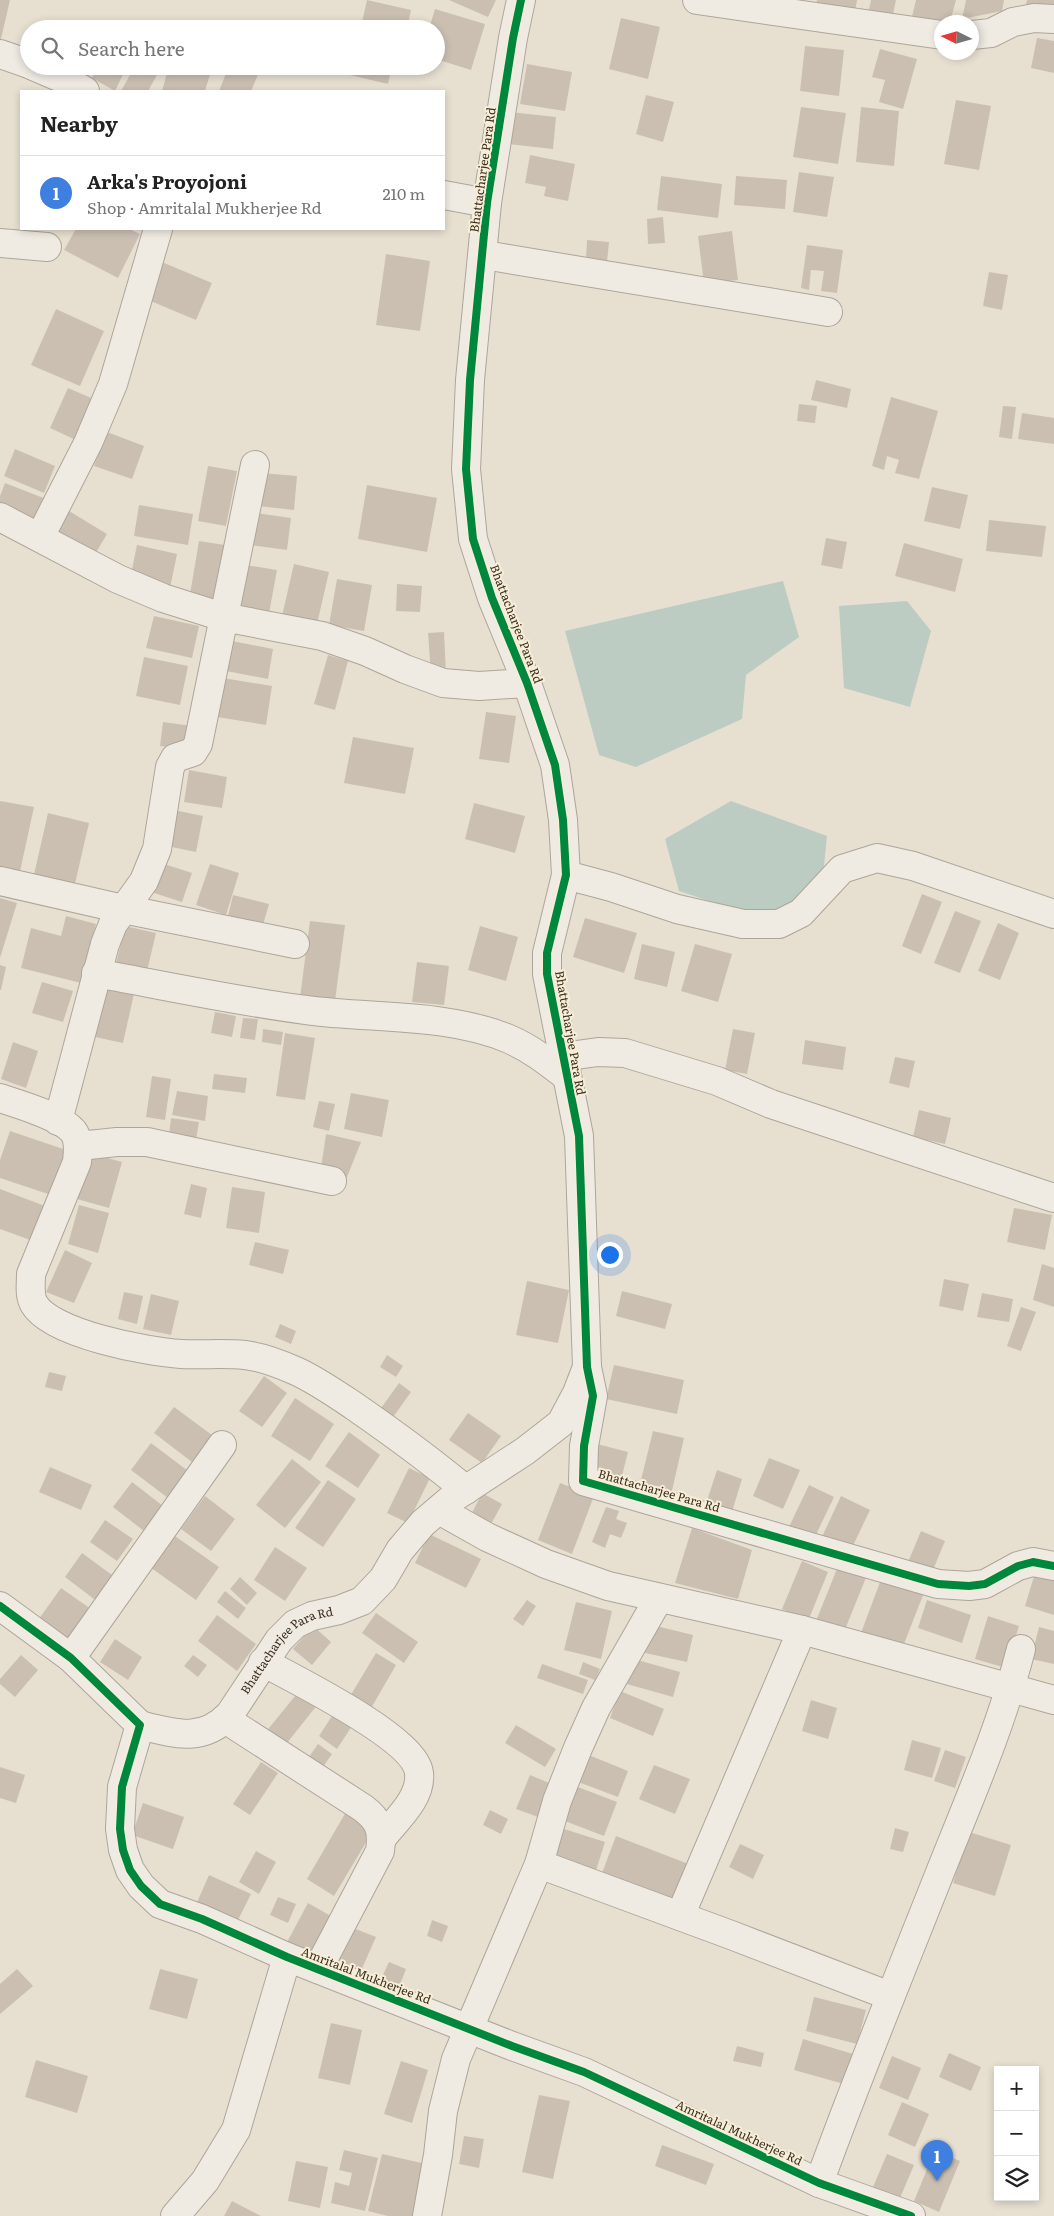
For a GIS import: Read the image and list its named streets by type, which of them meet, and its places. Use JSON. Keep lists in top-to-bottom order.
{
  "streets": {
    "street": ["Bhattacharjee Para Rd", "Amritalal Mukherjee Rd"]
  },
  "crossings": [
    ["Bhattacharjee Para Rd", "Amritalal Mukherjee Rd"]
  ],
  "north": "left",
  "page": {
    "search": "Search here",
    "heading": "Nearby",
    "list": [
      {
        "mark": "1",
        "name": "Arka's Proyojoni",
        "note": "Shop · Amritalal Mukherjee Rd",
        "value": "210 m"
      }
    ],
    "map_buttons": ["+", "−"],
    "pins": "1"
  }
}
